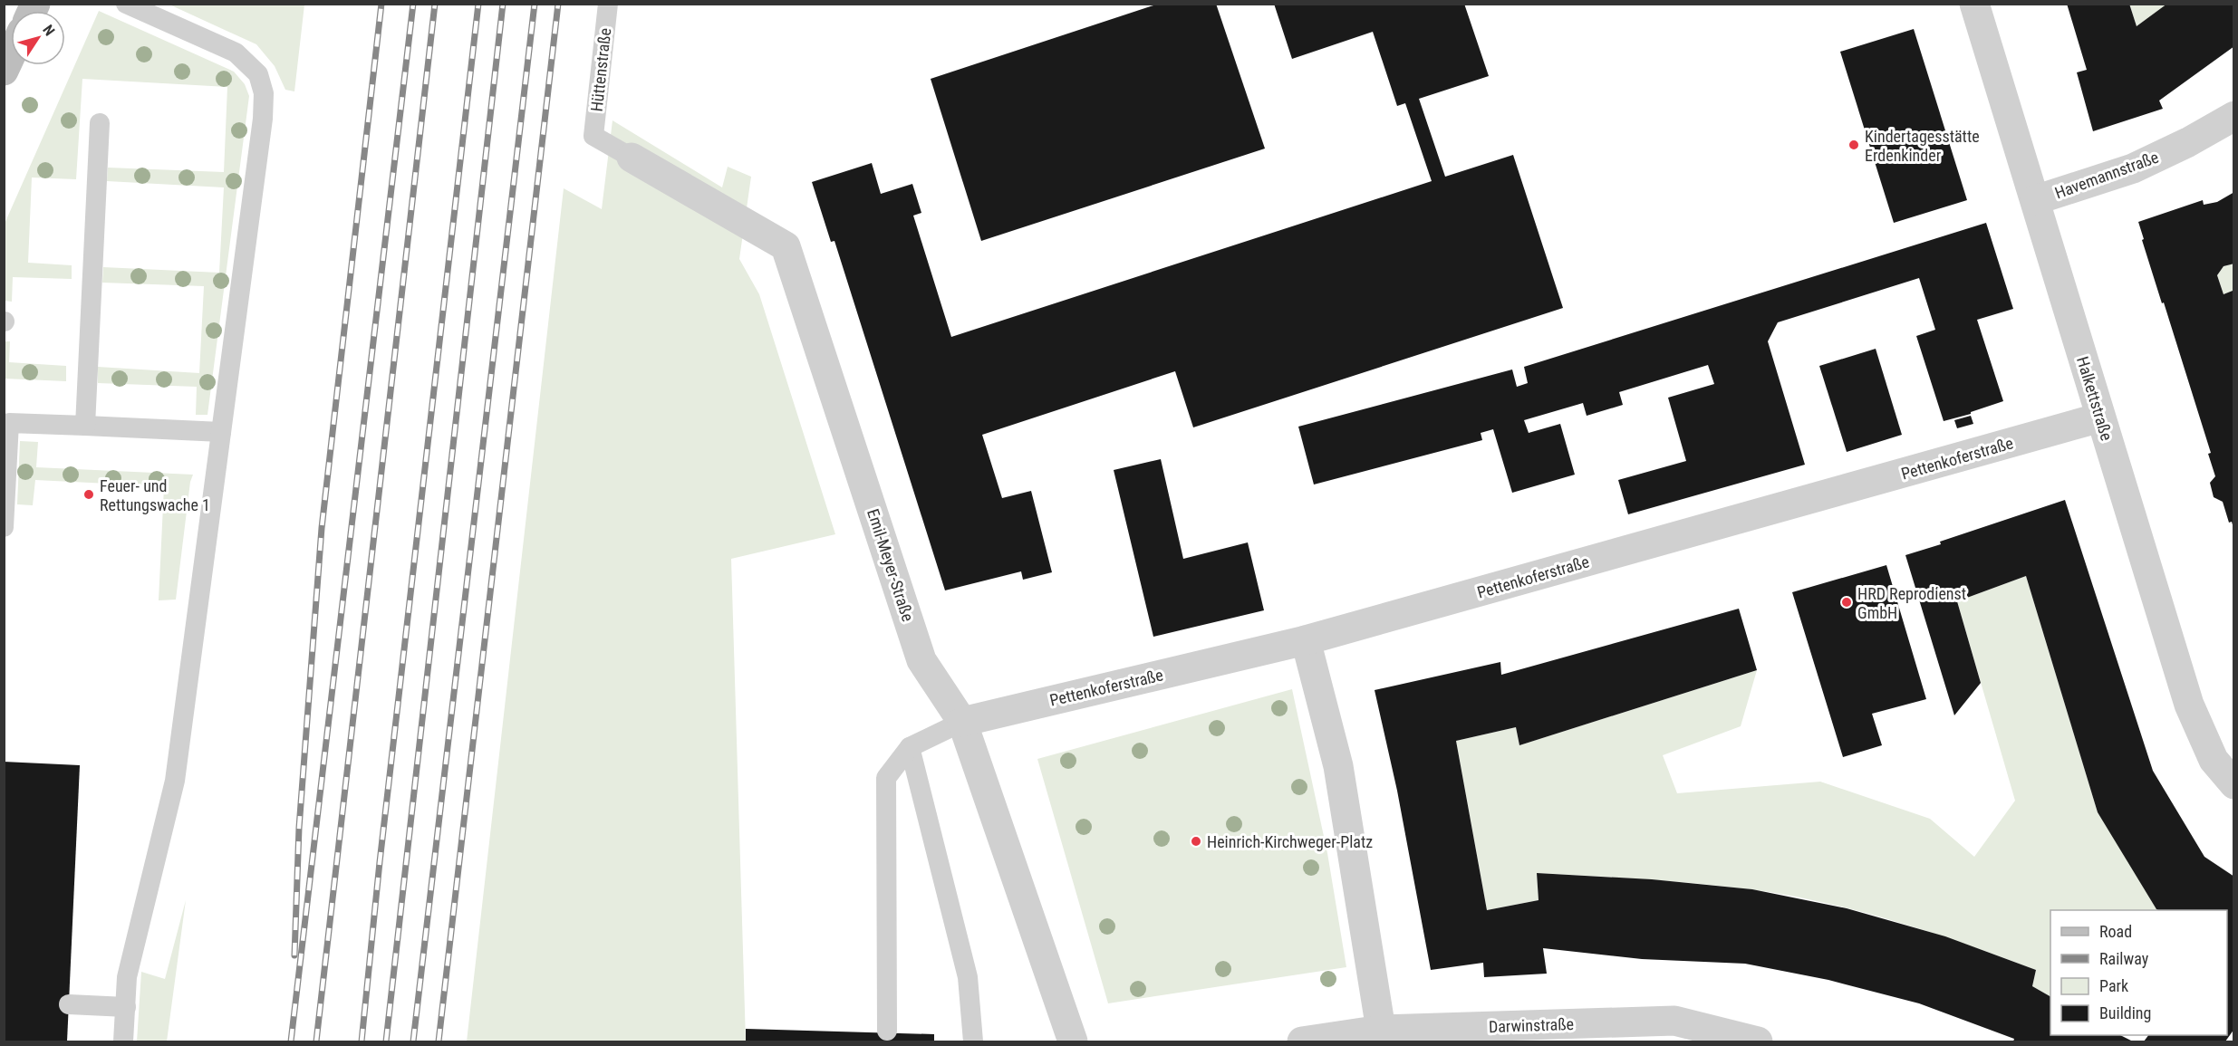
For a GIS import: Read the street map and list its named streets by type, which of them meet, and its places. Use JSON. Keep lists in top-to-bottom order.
{
  "streets": {
    "street": [
      "Havemannstraße",
      "Halkettstraße",
      "Pettenkoferstraße",
      "Emil-Meyer-Straße",
      "Darwinstraße"
    ],
    "lane": ["Hüttenstraße"]
  },
  "crossings": [
    ["Hüttenstraße", "Emil-Meyer-Straße"],
    ["Havemannstraße", "Halkettstraße"],
    ["Halkettstraße", "Pettenkoferstraße"],
    ["Pettenkoferstraße", "Emil-Meyer-Straße"]
  ],
  "places": [
    "Kindertagesstätte Erdenkinder",
    "Feuer- und Rettungswache 1",
    "HRD Reprodienst GmbH",
    "Heinrich-Kirchweger-Platz"
  ],
  "legend": [
    "Road",
    "Railway",
    "Park",
    "Building"
  ],
  "north": "top right"
}
